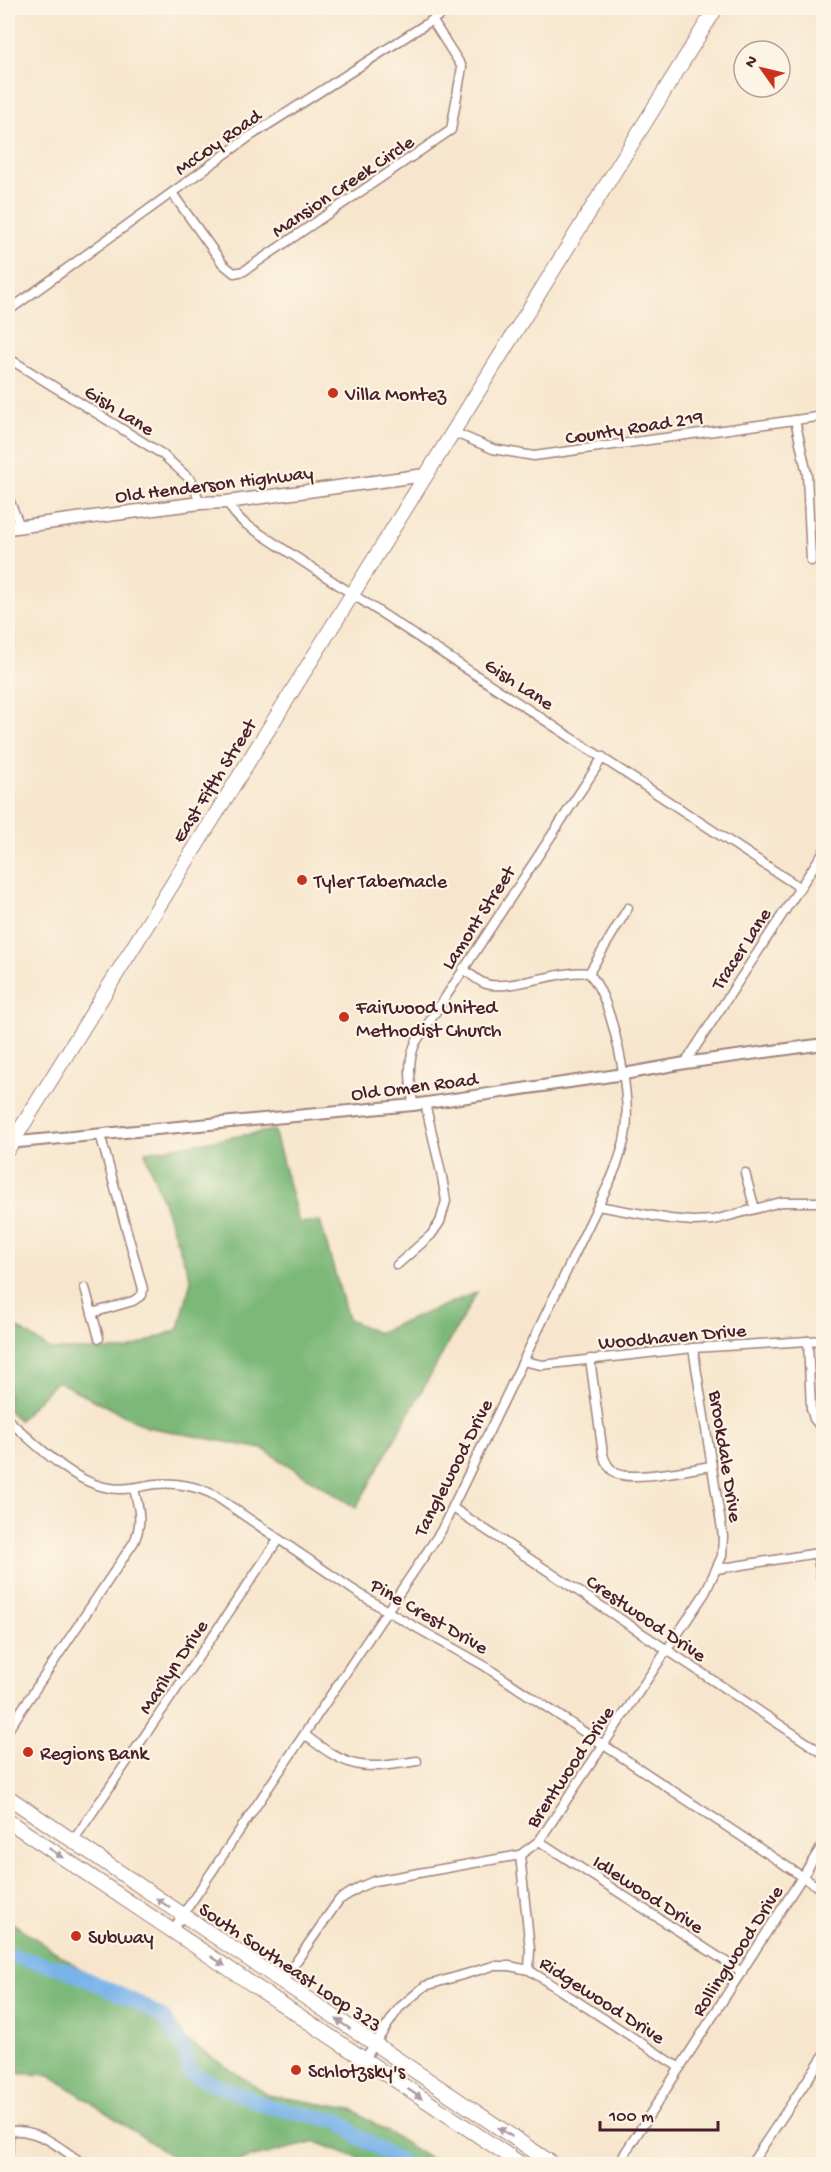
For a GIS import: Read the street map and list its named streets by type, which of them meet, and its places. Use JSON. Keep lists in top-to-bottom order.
{
  "streets": {
    "main road": ["Old Henderson Highway", "East Fifth Street", "South Southeast Loop 323"],
    "street": [
      "McCoy Road",
      "Mansion Creek Circle",
      "Gish Lane",
      "County Road 219",
      "Lamont Street",
      "Tracer Lane",
      "Old Omen Road",
      "Woodhaven Drive",
      "Brookdale Drive",
      "Tanglewood Drive",
      "Pine Crest Drive",
      "Crestwood Drive",
      "Marilyn Drive",
      "Brentwood Drive",
      "Idlewood Drive",
      "Rollingwood Drive",
      "Ridgewood Drive"
    ]
  },
  "crossings": [
    ["McCoy Road", "Mansion Creek Circle"],
    ["Gish Lane", "Old Henderson Highway"],
    ["Gish Lane", "East Fifth Street"],
    ["Gish Lane", "Lamont Street"],
    ["Gish Lane", "Tracer Lane"],
    ["County Road 219", "East Fifth Street"],
    ["Old Henderson Highway", "East Fifth Street"],
    ["East Fifth Street", "Old Omen Road"],
    ["Lamont Street", "Old Omen Road"],
    ["Tracer Lane", "Old Omen Road"],
    ["Old Omen Road", "Tanglewood Drive"],
    ["Woodhaven Drive", "Brookdale Drive"],
    ["Woodhaven Drive", "Tanglewood Drive"],
    ["Brookdale Drive", "Brentwood Drive"],
    ["Tanglewood Drive", "Pine Crest Drive"],
    ["Tanglewood Drive", "Crestwood Drive"],
    ["Tanglewood Drive", "South Southeast Loop 323"],
    ["Pine Crest Drive", "Marilyn Drive"],
    ["Pine Crest Drive", "Brentwood Drive"],
    ["Pine Crest Drive", "Rollingwood Drive"],
    ["Crestwood Drive", "Brentwood Drive"],
    ["Marilyn Drive", "South Southeast Loop 323"],
    ["Brentwood Drive", "Idlewood Drive"],
    ["Brentwood Drive", "South Southeast Loop 323"],
    ["Idlewood Drive", "Rollingwood Drive"],
    ["Rollingwood Drive", "Ridgewood Drive"],
    ["South Southeast Loop 323", "Ridgewood Drive"]
  ],
  "places": [
    "Villa Montez",
    "Tyler Tabernacle",
    "Fairwood United Methodist Church",
    "Regions Bank",
    "Subway",
    "Schlotzsky's"
  ],
  "scale_bar": "100 m",
  "north": "top left"
}
